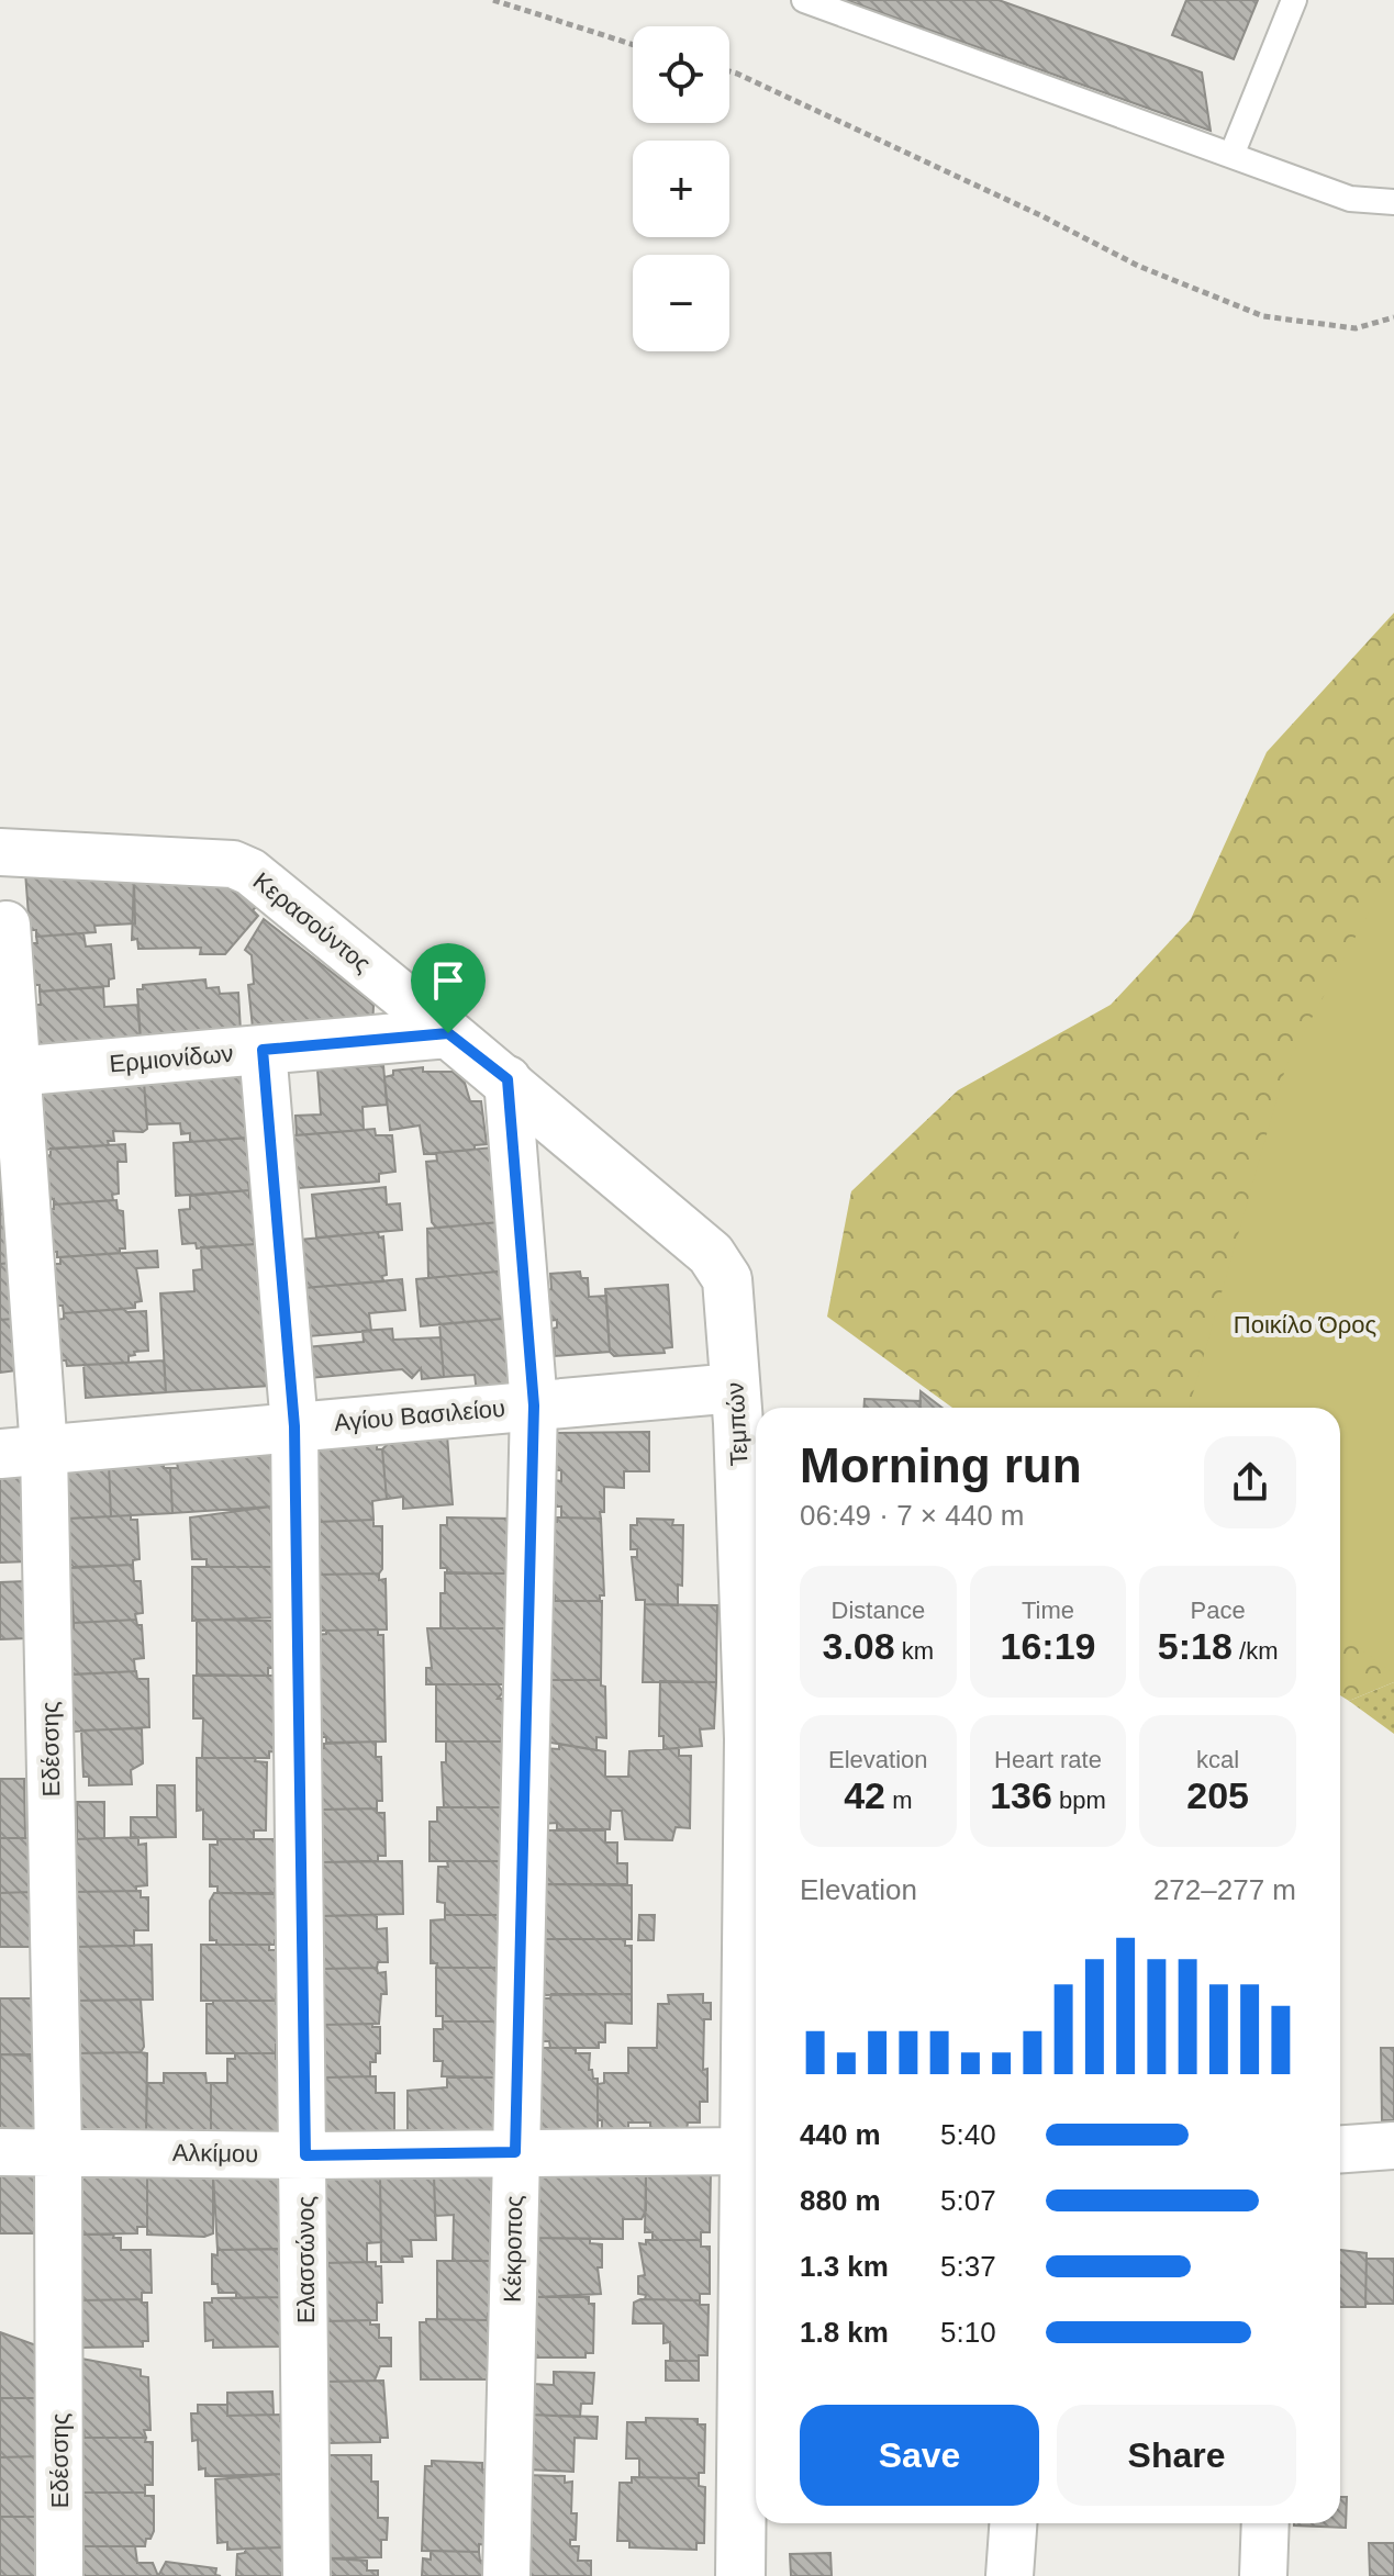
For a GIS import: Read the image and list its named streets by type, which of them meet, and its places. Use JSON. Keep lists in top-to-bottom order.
{
  "streets": {
    "street": [
      "Κερασούντος",
      "Ερμιονίδων",
      "Αγίου Βασιλείου",
      "Τεμπών",
      "Εδέσσης",
      "Αλκίμου",
      "Κέκροπος",
      "Ελασσώνος"
    ]
  },
  "crossings": [
    ["Κερασούντος", "Ερμιονίδων"],
    ["Κερασούντος", "Τεμπών"],
    ["Ερμιονίδων", "Τεμπών"],
    ["Ερμιονίδων", "Εδέσσης"],
    ["Ερμιονίδων", "Ελασσώνος"],
    ["Αγίου Βασιλείου", "Τεμπών"],
    ["Αγίου Βασιλείου", "Εδέσσης"],
    ["Αγίου Βασιλείου", "Κέκροπος"],
    ["Αγίου Βασιλείου", "Ελασσώνος"],
    ["Τεμπών", "Αλκίμου"],
    ["Τεμπών", "Κέκροπος"],
    ["Εδέσσης", "Αλκίμου"],
    ["Αλκίμου", "Κέκροπος"],
    ["Αλκίμου", "Ελασσώνος"]
  ],
  "parks": ["Ποικίλο Όρος"],
  "page": {
    "map_buttons": ["+", "−"],
    "heading": ["Morning run", "06:49 · 7 × 440 m"],
    "stats": [
      ["Distance", "3.08 km"],
      ["Time", "16:19"],
      ["Pace", "5:18 /km"],
      ["Elevation", "42 m"],
      ["Heart rate", "136 bpm"],
      ["kcal", "205"]
    ],
    "chart": ["Elevation", "272–277 m"],
    "list": [
      {
        "name": "440 m",
        "note": "5:40"
      },
      {
        "name": "880 m",
        "note": "5:07"
      },
      {
        "name": "1.3 km",
        "note": "5:37"
      },
      {
        "name": "1.8 km",
        "note": "5:10"
      }
    ],
    "buttons": ["Save", "Share"]
  }
}
